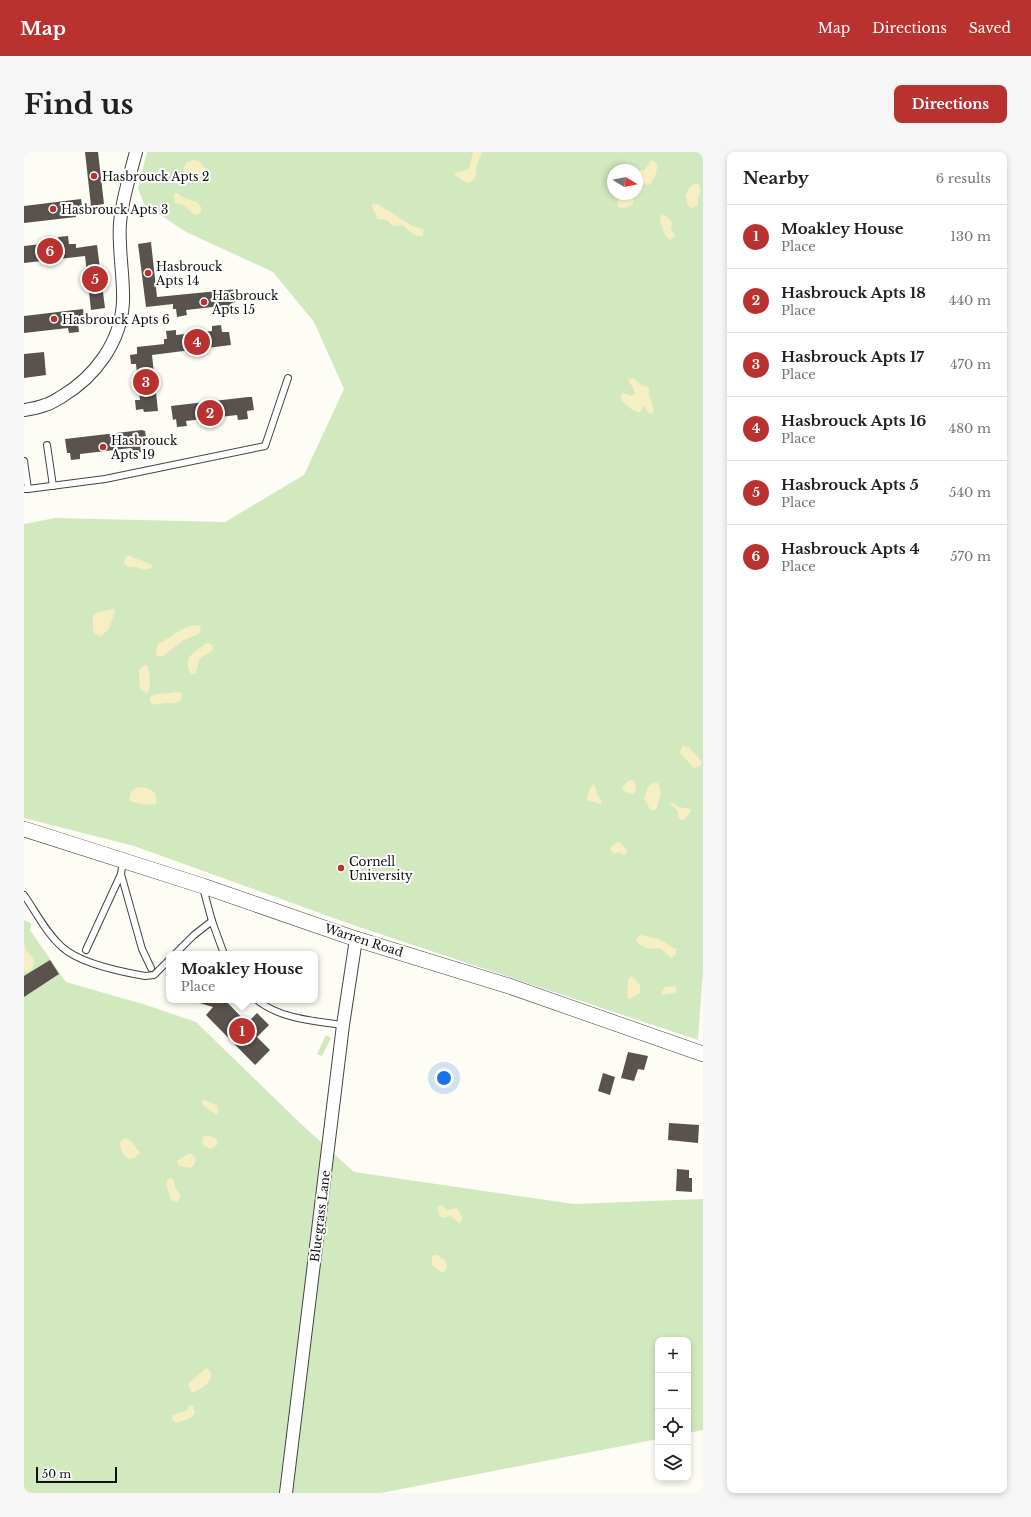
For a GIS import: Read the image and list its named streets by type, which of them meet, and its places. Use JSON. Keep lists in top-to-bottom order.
{
  "streets": {
    "street": ["Warren Road", "Bluegrass Lane"]
  },
  "crossings": [
    ["Warren Road", "Bluegrass Lane"]
  ],
  "places": [
    "Hasbrouck Apts 2",
    "Hasbrouck Apts 3",
    "Hasbrouck Apts 14",
    "Hasbrouck Apts 15",
    "Hasbrouck Apts 6",
    "Hasbrouck Apts 19",
    "Cornell University"
  ],
  "scale_bar": "50 m",
  "north": "right",
  "page": {
    "header": "Map",
    "nav": ["Map", "Directions", "Saved"],
    "buttons": "Directions",
    "title": "Find us",
    "heading": ["Nearby", "6 results"],
    "list": [
      {
        "mark": "1",
        "name": "Moakley House",
        "note": "Place",
        "value": "130 m"
      },
      {
        "mark": "2",
        "name": "Hasbrouck Apts 18",
        "note": "Place",
        "value": "440 m"
      },
      {
        "mark": "3",
        "name": "Hasbrouck Apts 17",
        "note": "Place",
        "value": "470 m"
      },
      {
        "mark": "4",
        "name": "Hasbrouck Apts 16",
        "note": "Place",
        "value": "480 m"
      },
      {
        "mark": "5",
        "name": "Hasbrouck Apts 5",
        "note": "Place",
        "value": "540 m"
      },
      {
        "mark": "6",
        "name": "Hasbrouck Apts 4",
        "note": "Place",
        "value": "570 m"
      }
    ],
    "pins": [
      "6",
      "5",
      "4",
      "3",
      "2",
      "1"
    ],
    "popup": ["Moakley House", "Place"],
    "map_buttons": ["+", "−"],
    "scale": "50 m"
  }
}
